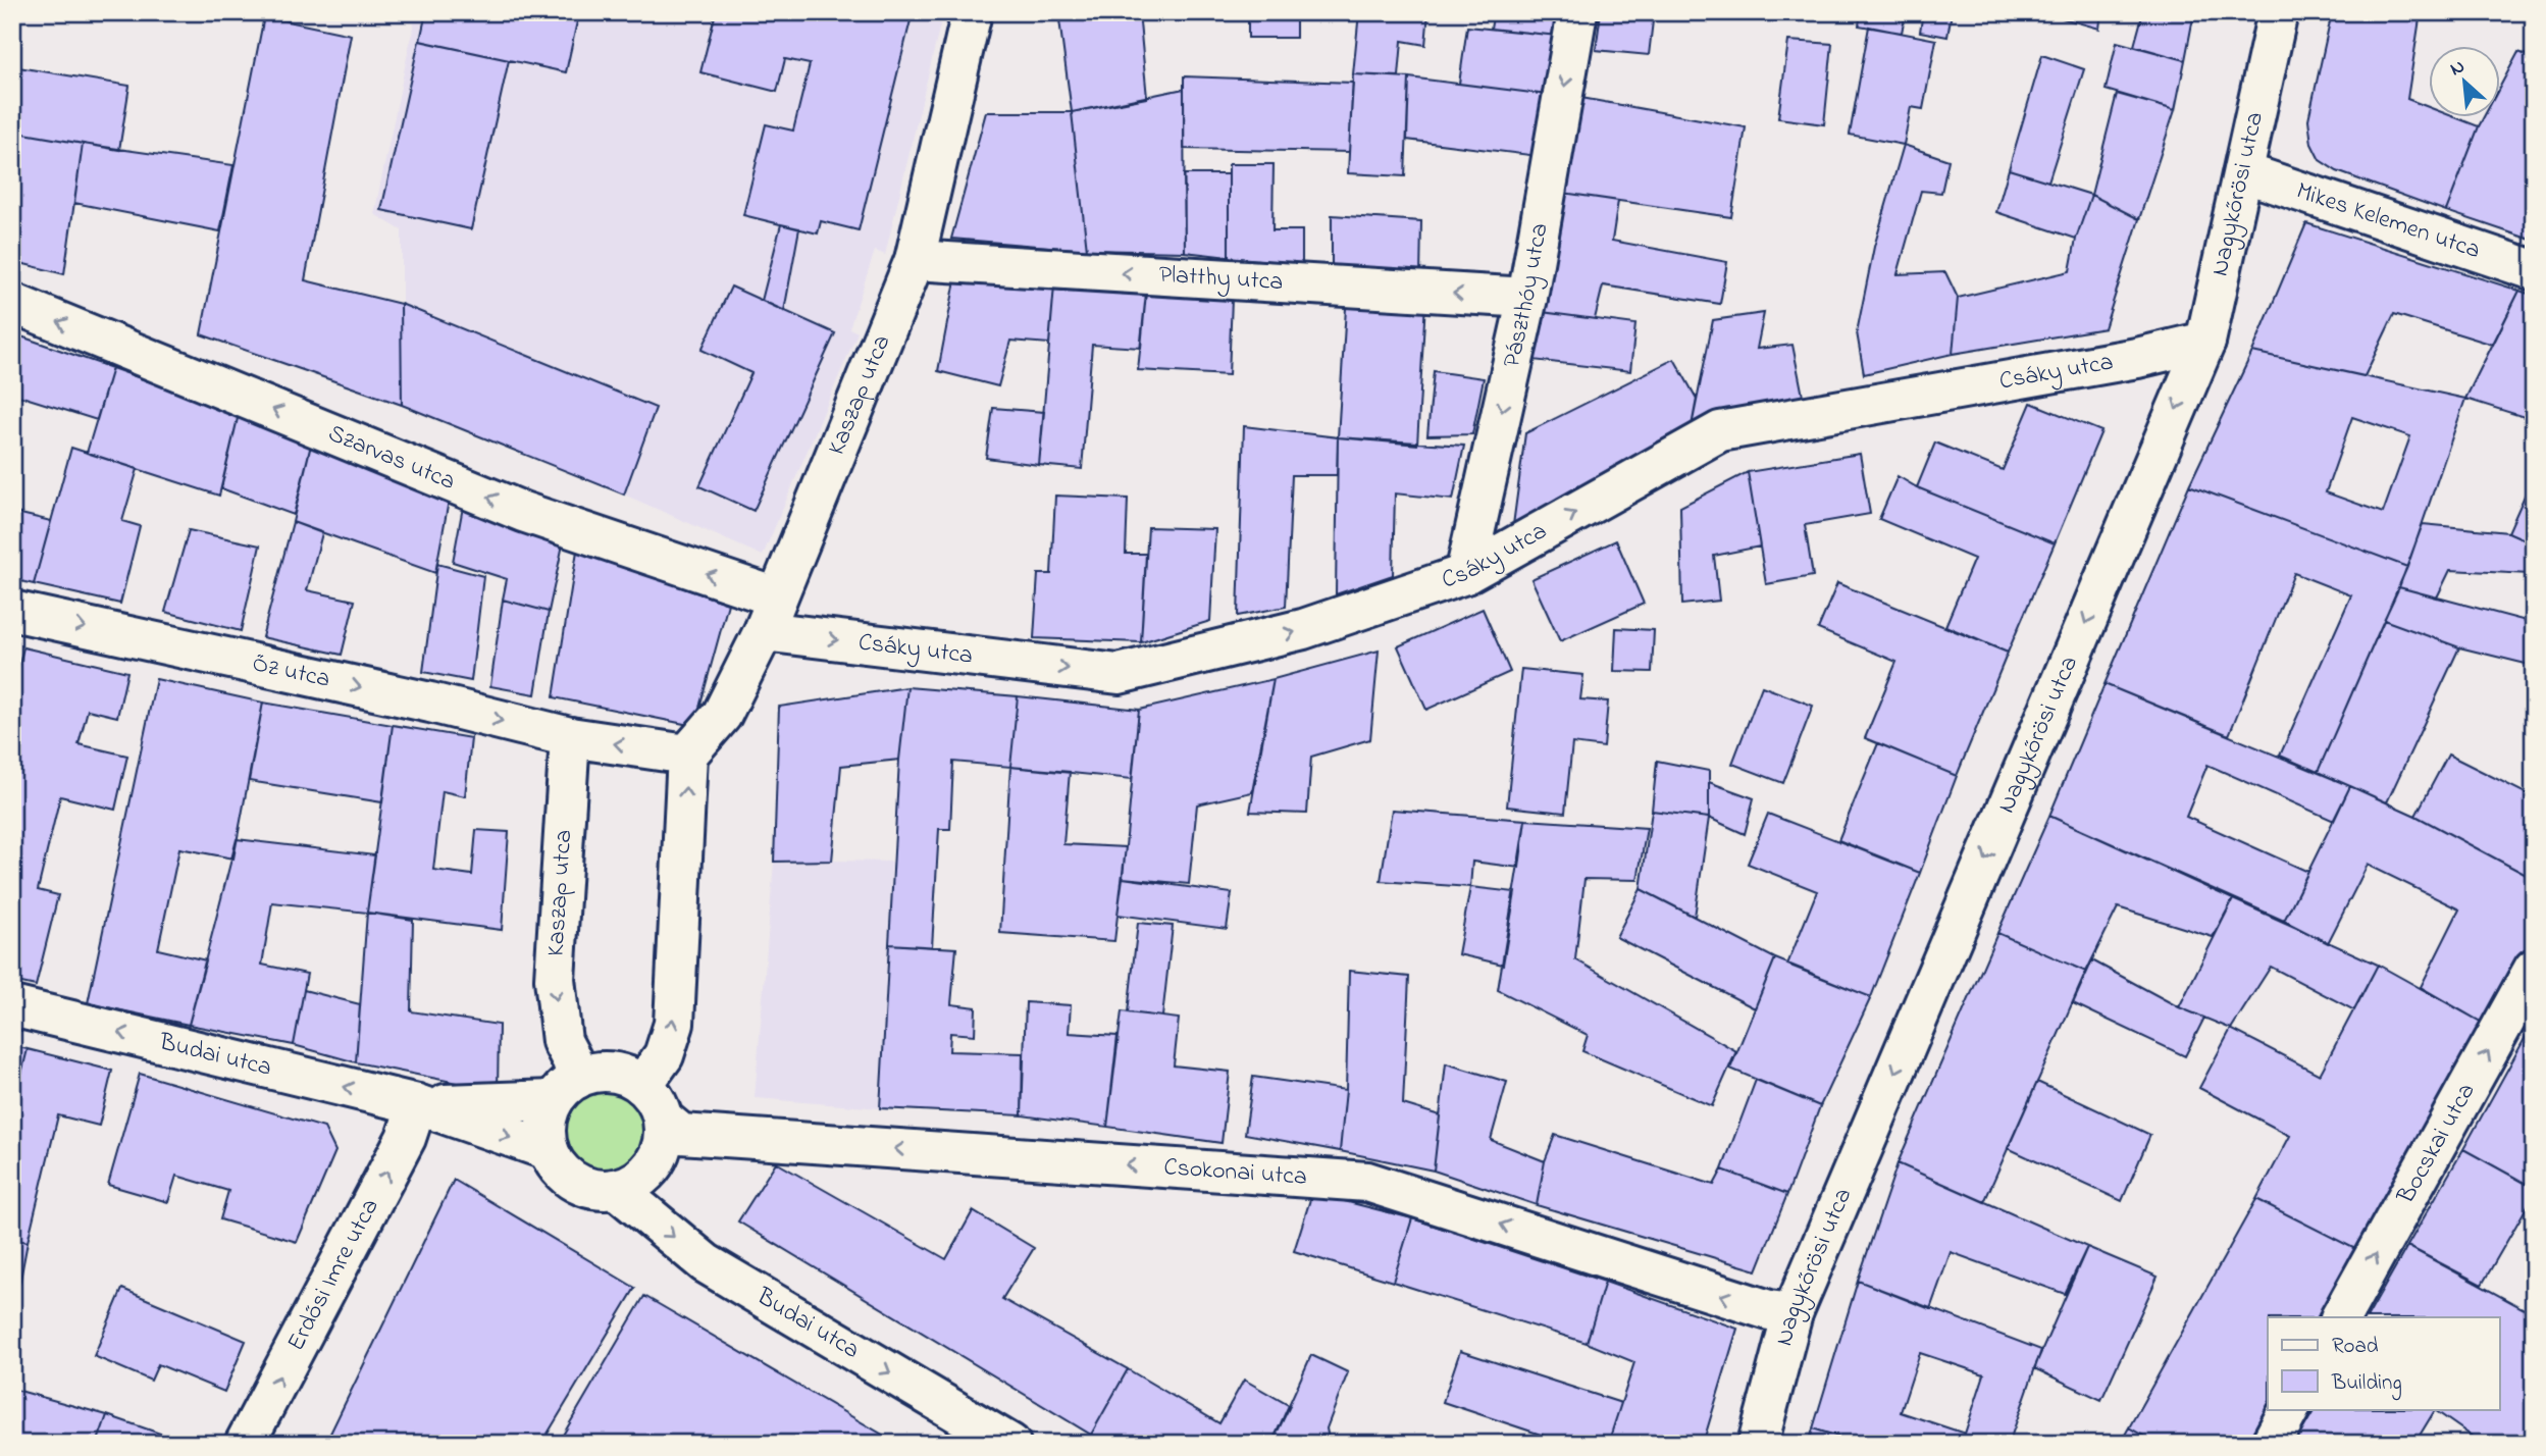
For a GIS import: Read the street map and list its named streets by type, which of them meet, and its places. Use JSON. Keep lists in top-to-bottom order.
{
  "streets": {
    "street": [
      "Nagykőrösi utca",
      "Mikes Kelemen utca",
      "Platthy utca",
      "Pászthóy utca",
      "Csáky utca",
      "Kaszap utca",
      "Szarvas utca",
      "Őz utca",
      "Budai utca",
      "Bocskai utca",
      "Csokonai utca",
      "Erdősi Imre utca"
    ]
  },
  "crossings": [
    ["Nagykőrösi utca", "Mikes Kelemen utca"],
    ["Nagykőrösi utca", "Csáky utca"],
    ["Nagykőrösi utca", "Csokonai utca"],
    ["Platthy utca", "Pászthóy utca"],
    ["Platthy utca", "Kaszap utca"],
    ["Pászthóy utca", "Csáky utca"],
    ["Csáky utca", "Kaszap utca"],
    ["Csáky utca", "Szarvas utca"],
    ["Kaszap utca", "Szarvas utca"],
    ["Kaszap utca", "Őz utca"],
    ["Kaszap utca", "Budai utca"],
    ["Kaszap utca", "Csokonai utca"],
    ["Budai utca", "Csokonai utca"],
    ["Budai utca", "Erdősi Imre utca"]
  ],
  "one_way": [
    "Nagykőrösi utca",
    "Platthy utca",
    "Pászthóy utca",
    "Csáky utca",
    "Szarvas utca",
    "Őz utca",
    "Bocskai utca",
    "Csokonai utca",
    "Erdősi Imre utca"
  ],
  "legend": ["Road", "Building"],
  "north": "top left"
}
